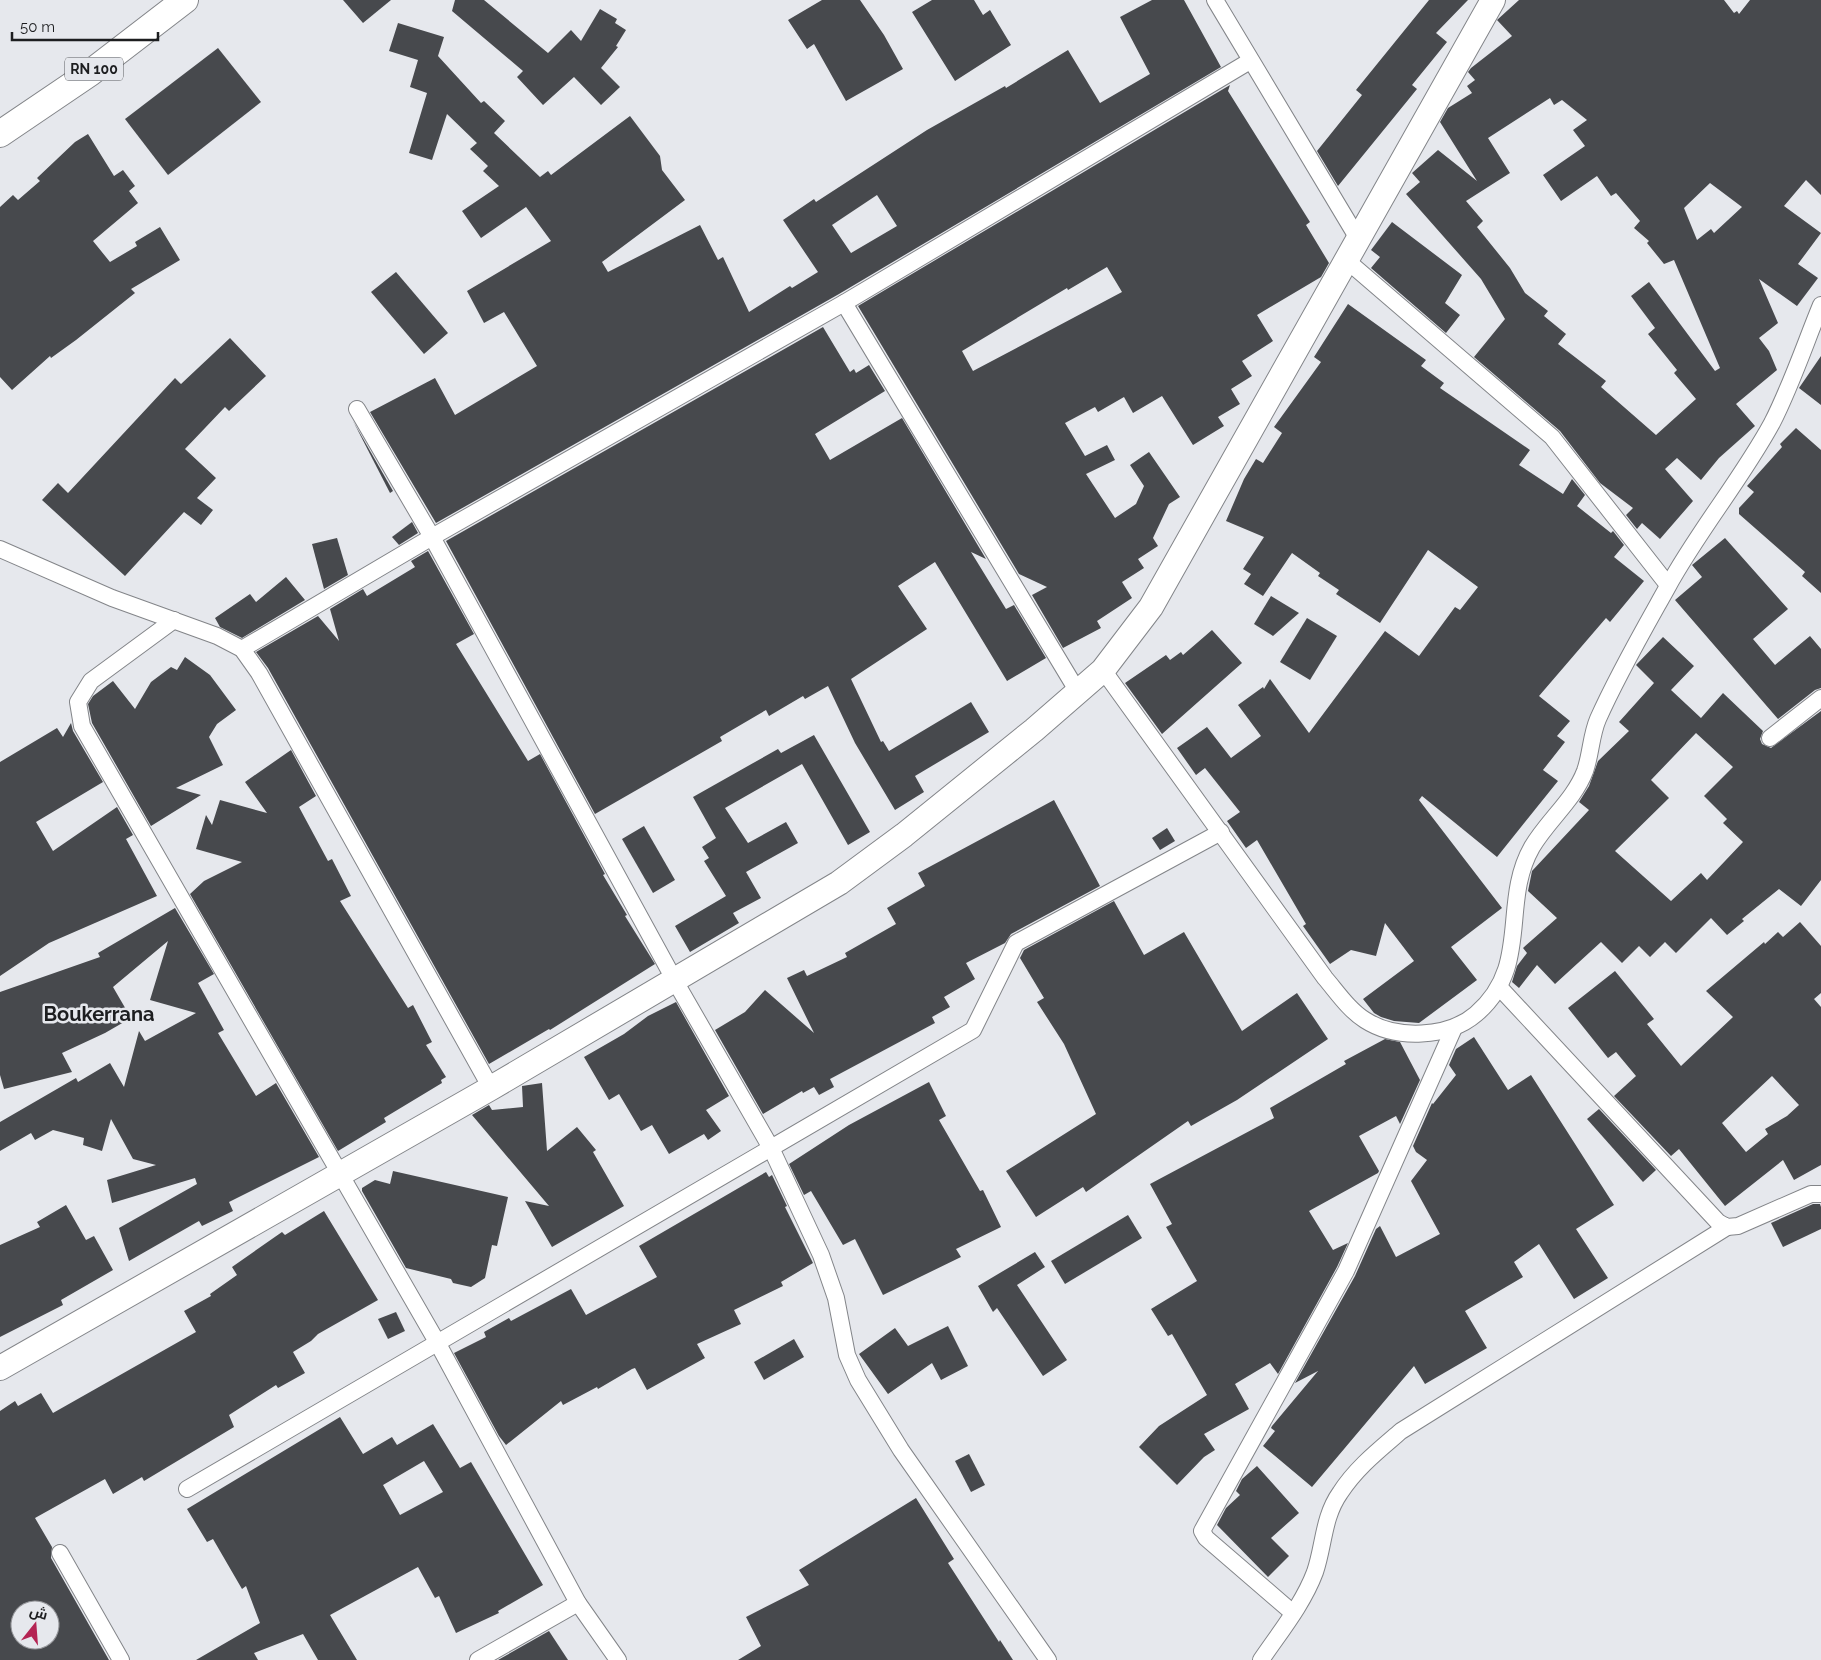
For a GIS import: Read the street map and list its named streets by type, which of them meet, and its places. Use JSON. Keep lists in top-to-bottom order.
{
  "streets": {
    "main road": ["RN 100"]
  },
  "districts": ["Boukerrana"],
  "scale_bar": "50 m",
  "north": "top"
}
